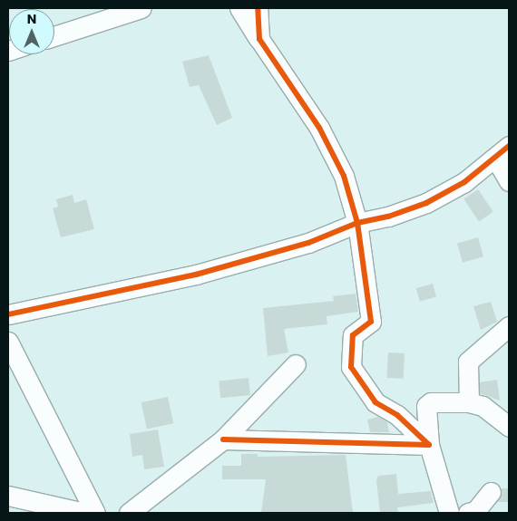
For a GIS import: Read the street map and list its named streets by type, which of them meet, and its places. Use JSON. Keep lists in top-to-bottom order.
{
  "north": "top"
}
